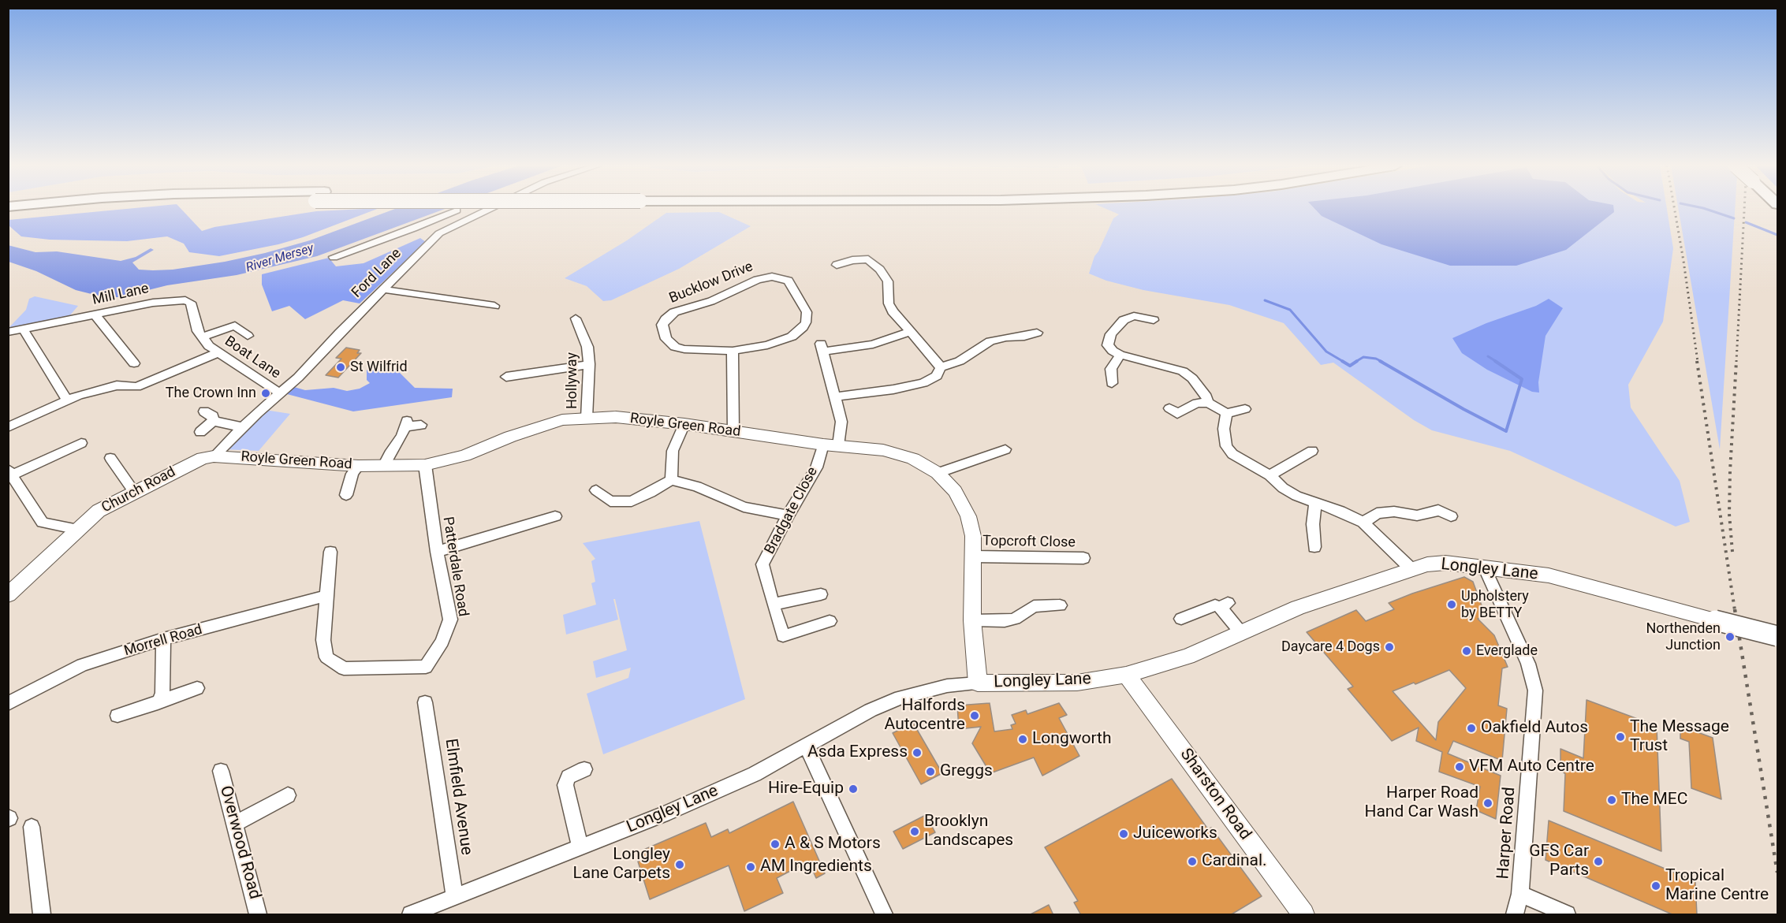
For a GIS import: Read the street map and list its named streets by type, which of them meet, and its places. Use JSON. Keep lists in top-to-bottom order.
{
  "streets": {
    "main road": [
      "Royle Green Road",
      "Church Road",
      "Longley Lane",
      "Sharston Road"
    ],
    "street": [
      "Ford Lane",
      "Bucklow Drive",
      "Mill Lane",
      "Boat Lane",
      "Hollyway",
      "Bradgate Close",
      "Topcroft Close",
      "Patterdale Road",
      "Morrell Road",
      "Elmfield Avenue",
      "Harper Road",
      "Overwood Road"
    ]
  },
  "crossings": [
    ["Ford Lane", "Boat Lane"],
    ["Ford Lane", "Royle Green Road"],
    ["Ford Lane", "Church Road"],
    ["Mill Lane", "Boat Lane"],
    ["Hollyway", "Royle Green Road"],
    ["Royle Green Road", "Church Road"],
    ["Royle Green Road", "Bradgate Close"],
    ["Royle Green Road", "Topcroft Close"],
    ["Royle Green Road", "Patterdale Road"],
    ["Royle Green Road", "Longley Lane"],
    ["Patterdale Road", "Morrell Road"],
    ["Longley Lane", "Sharston Road"],
    ["Longley Lane", "Elmfield Avenue"],
    ["Longley Lane", "Harper Road"]
  ],
  "water": ["River Mersey"],
  "places": [
    "St Wilfrid",
    "The Crown Inn",
    "Upholstery by BETTY",
    "Northenden Junction",
    "Daycare 4 Dogs",
    "Everglade",
    "Halfords Autocentre",
    "Oakfield Autos",
    "The Message Trust",
    "Longworth",
    "Asda Express",
    "VFM Auto Centre",
    "Greggs",
    "Hire-Equip",
    "The MEC",
    "Harper Road Hand Car Wash",
    "Brooklyn Landscapes",
    "Juiceworks",
    "A & S Motors",
    "Cardinal.",
    "GFS Car Parts",
    "Longley Lane Carpets",
    "AM Ingredients",
    "Tropical Marine Centre"
  ]
}
